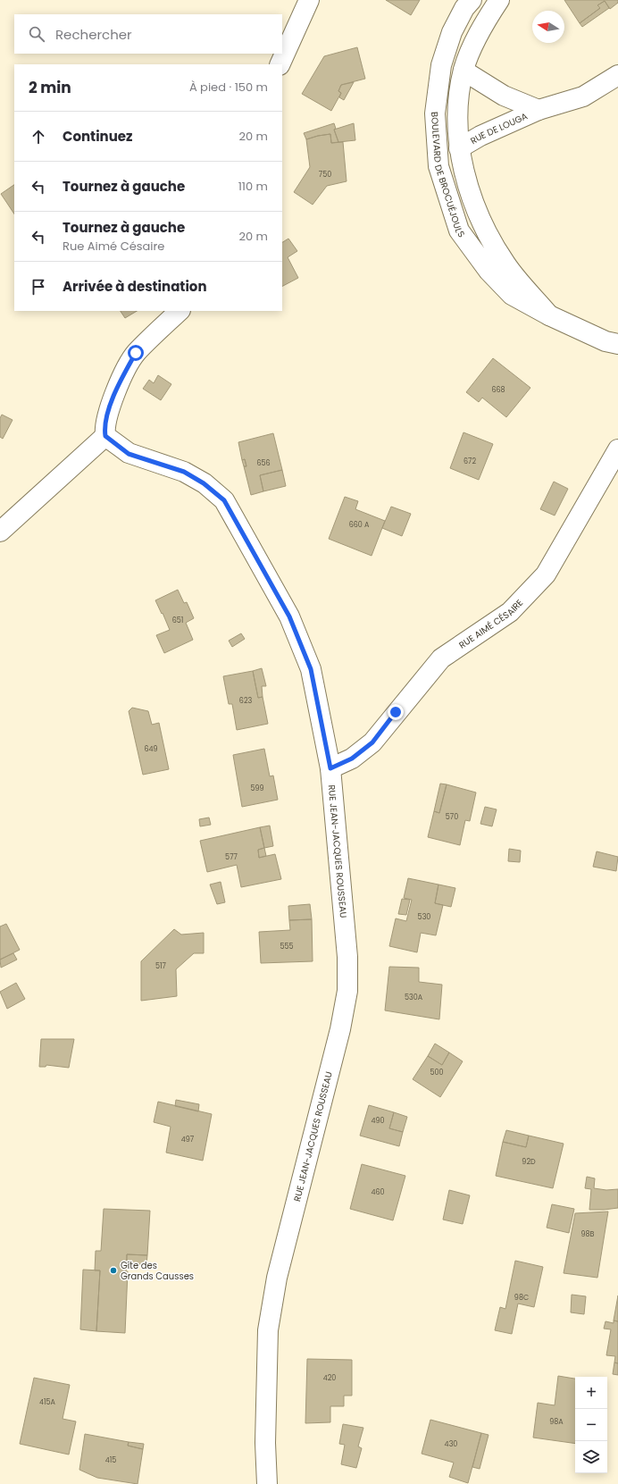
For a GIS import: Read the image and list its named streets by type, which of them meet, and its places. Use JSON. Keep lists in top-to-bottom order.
{
  "streets": {
    "street": [
      "RUE DE LOUGA",
      "BOULEVARD DE BROCUÉJOULS",
      "RUE AIMÉ CÉSAIRE",
      "RUE JEAN-JACQUES ROUSSEAU"
    ]
  },
  "crossings": [
    ["RUE DE LOUGA", "BOULEVARD DE BROCUÉJOULS"],
    ["RUE AIMÉ CÉSAIRE", "RUE JEAN-JACQUES ROUSSEAU"]
  ],
  "places": ["Gîte des Grands Causses"],
  "house_numbers": [
    "750",
    "668",
    "672",
    "656",
    "660 A",
    "651",
    "623",
    "649",
    "599",
    "570",
    "577",
    "530",
    "555",
    "517",
    "530A",
    "500",
    "490",
    "497",
    "92D",
    "460",
    "98B",
    "98C",
    "420",
    "415A",
    "98A",
    "430",
    "415"
  ],
  "north": "left",
  "page": {
    "search": "Rechercher",
    "heading": ["2 min", "À pied · 150 m"],
    "list": [
      ["Continuez", "20 m"],
      ["Tournez à gauche", "110 m"],
      ["Tournez à gauche", "Rue Aimé Césaire", "20 m"],
      "Arrivée à destination"
    ],
    "map_buttons": ["+", "−"]
  }
}
